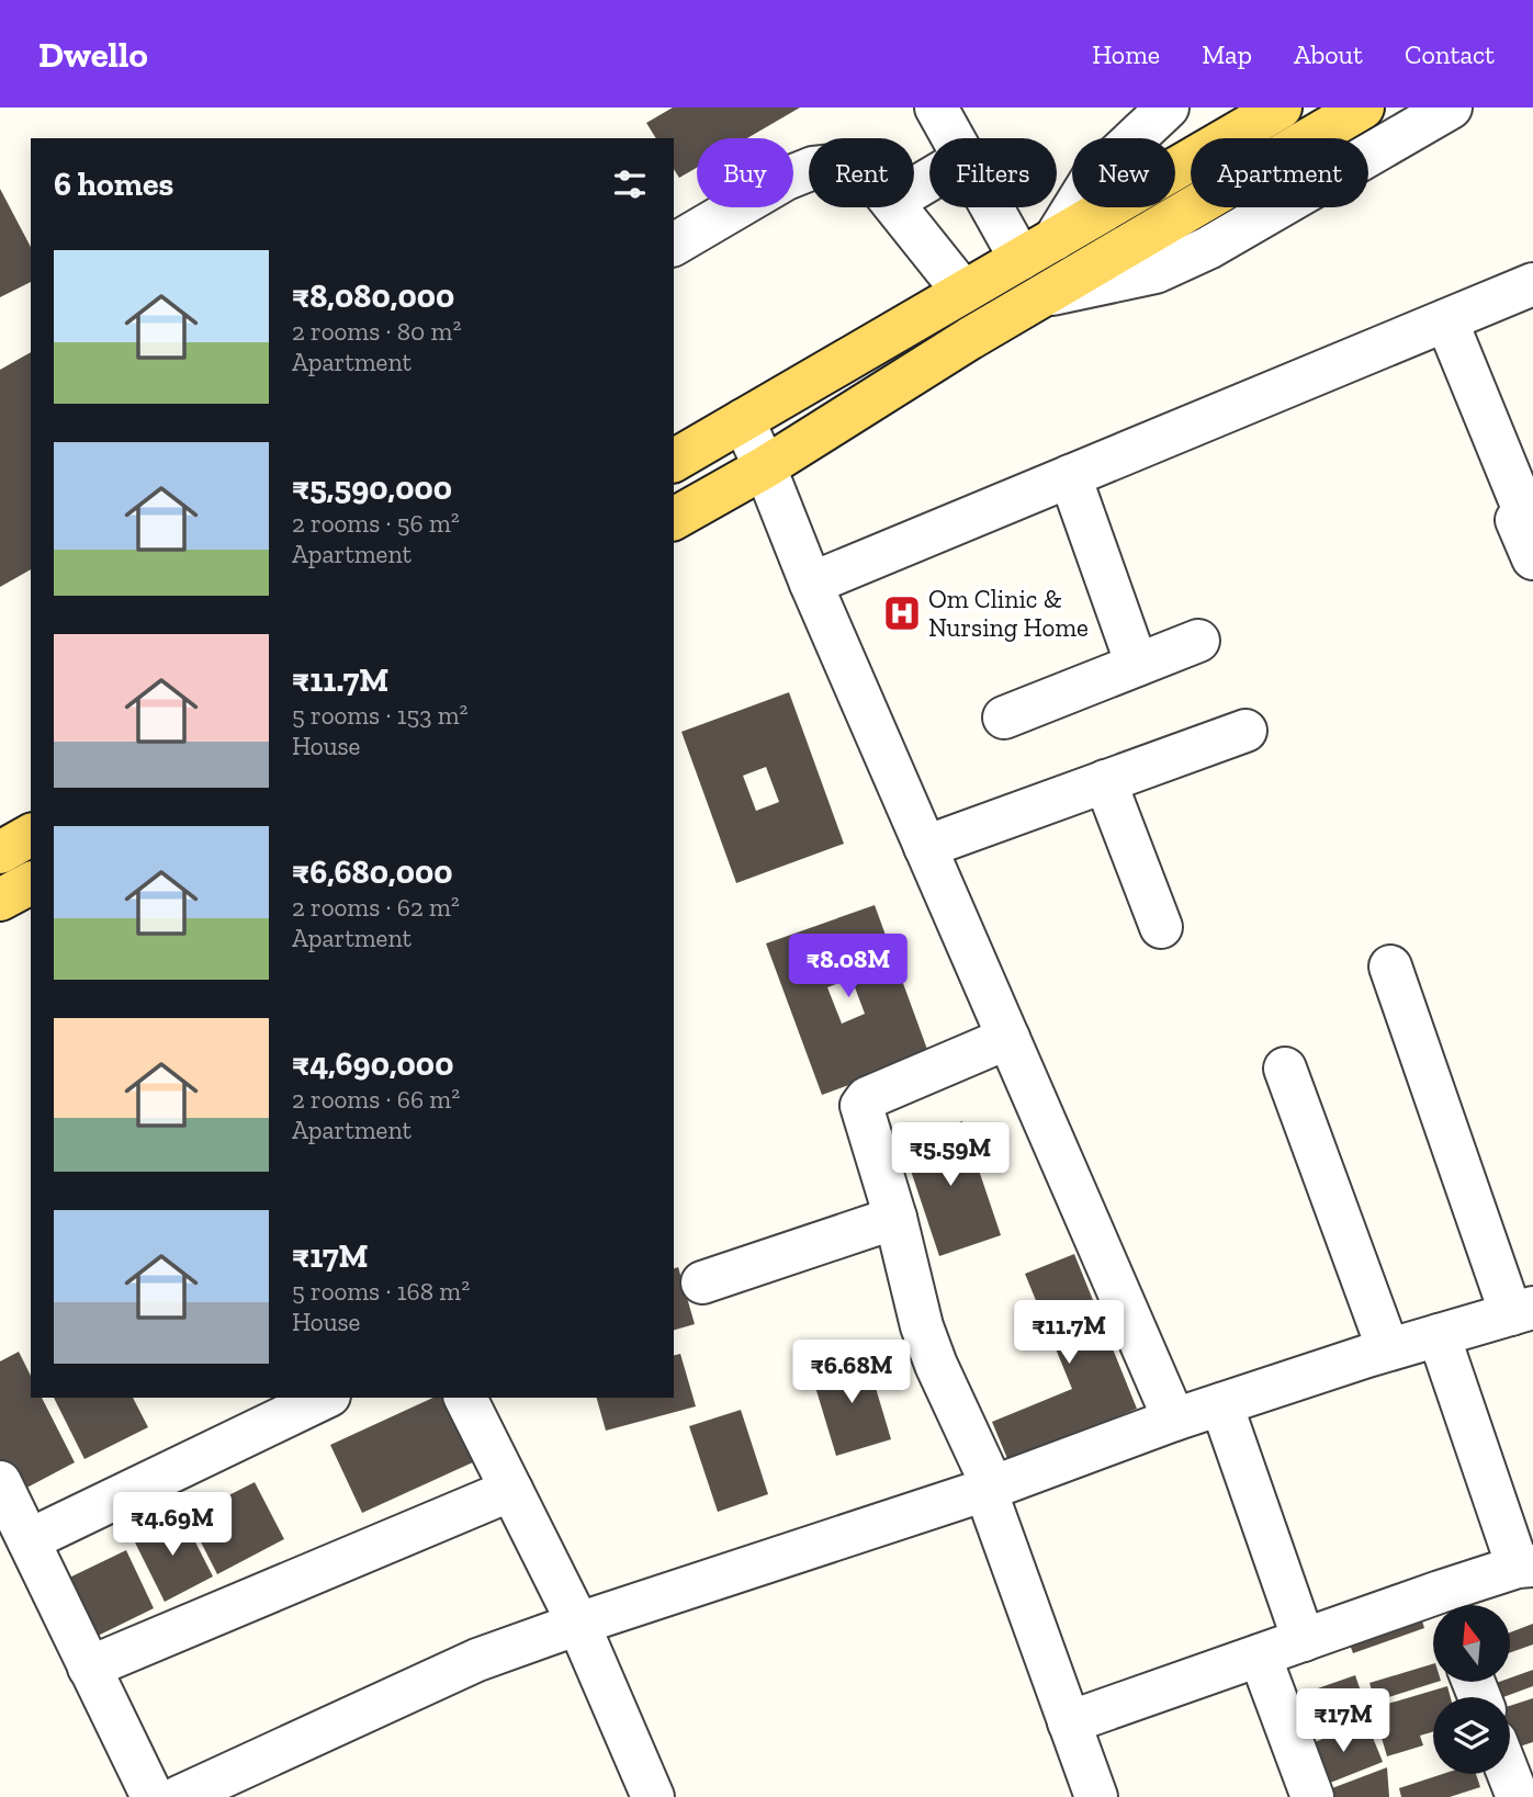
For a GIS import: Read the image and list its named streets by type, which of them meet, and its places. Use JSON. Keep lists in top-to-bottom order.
{
  "places": {
    "hospital": ["Om Clinic & Nursing Home"]
  },
  "north": "top",
  "page": {
    "header": "Dwello",
    "nav": [
      "Home",
      "Map",
      "About",
      "Contact"
    ],
    "chip": [
      "Buy",
      "Rent",
      "Filters",
      "New",
      "Apartment"
    ],
    "heading": "6 homes",
    "list": [
      {
        "name": "₹8,080,000",
        "note": "2 rooms · 80 m² · Apartment"
      },
      {
        "name": "₹5,590,000",
        "note": "2 rooms · 56 m² · Apartment"
      },
      {
        "name": "₹11.7M",
        "note": "5 rooms · 153 m² · House"
      },
      {
        "name": "₹6,680,000",
        "note": "2 rooms · 62 m² · Apartment"
      },
      {
        "name": "₹4,690,000",
        "note": "2 rooms · 66 m² · Apartment"
      },
      {
        "name": "₹17M",
        "note": "5 rooms · 168 m² · House"
      }
    ],
    "price": [
      "₹8.08M",
      "₹5.59M",
      "₹11.7M",
      "₹6.68M",
      "₹4.69M",
      "₹17M"
    ]
  }
}
